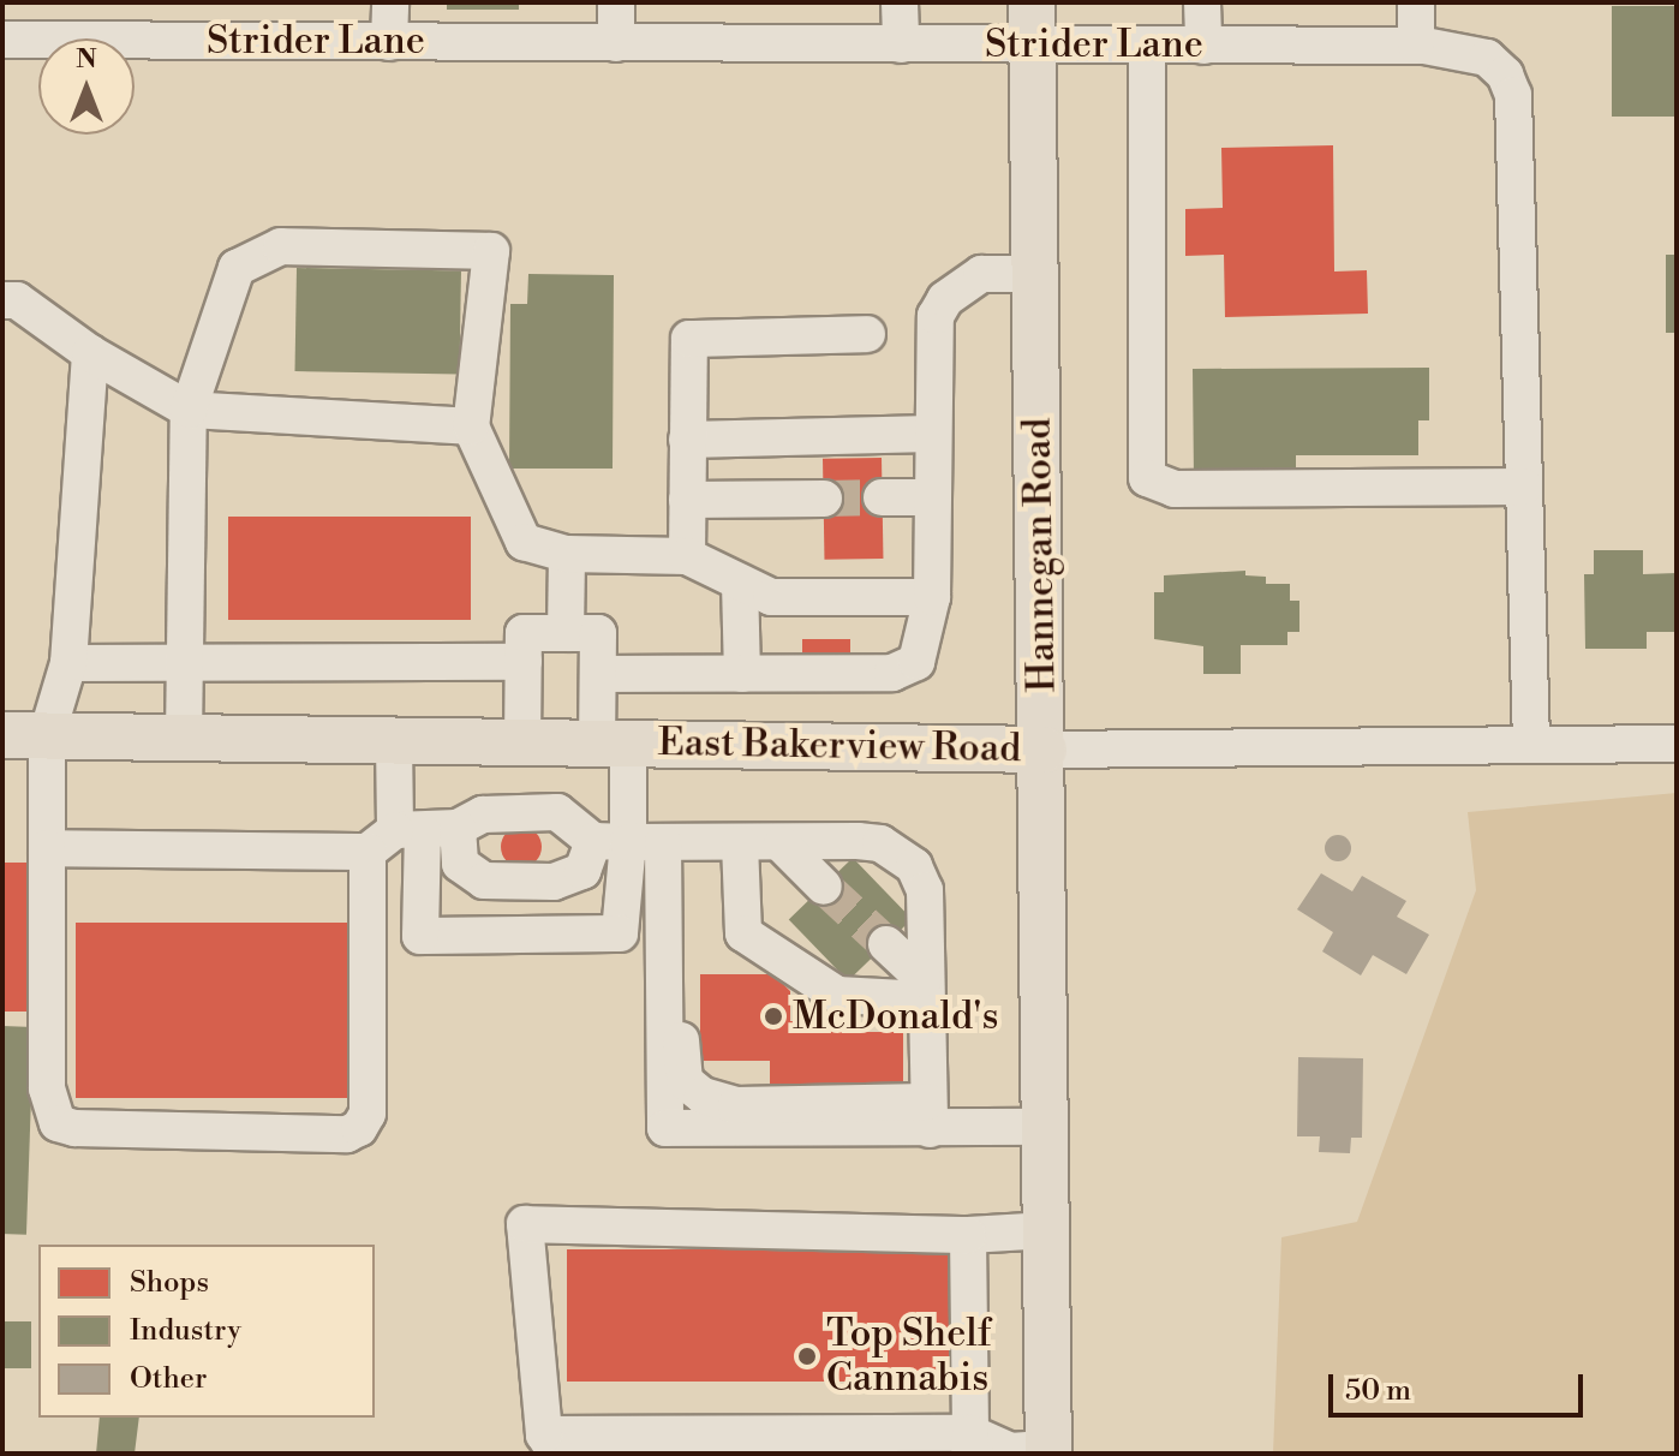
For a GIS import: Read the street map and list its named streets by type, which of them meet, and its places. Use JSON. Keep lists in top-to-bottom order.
{
  "streets": {
    "main road": ["Hannegan Road", "East Bakerview Road"],
    "street": ["Strider Lane"]
  },
  "crossings": [
    ["Strider Lane", "Hannegan Road"],
    ["Strider Lane", "East Bakerview Road"],
    ["Hannegan Road", "East Bakerview Road"]
  ],
  "places": ["McDonald's", "Top Shelf Cannabis"],
  "legend": ["Shops", "Industry", "Other"],
  "scale_bar": "50 m",
  "north": "top"
}
